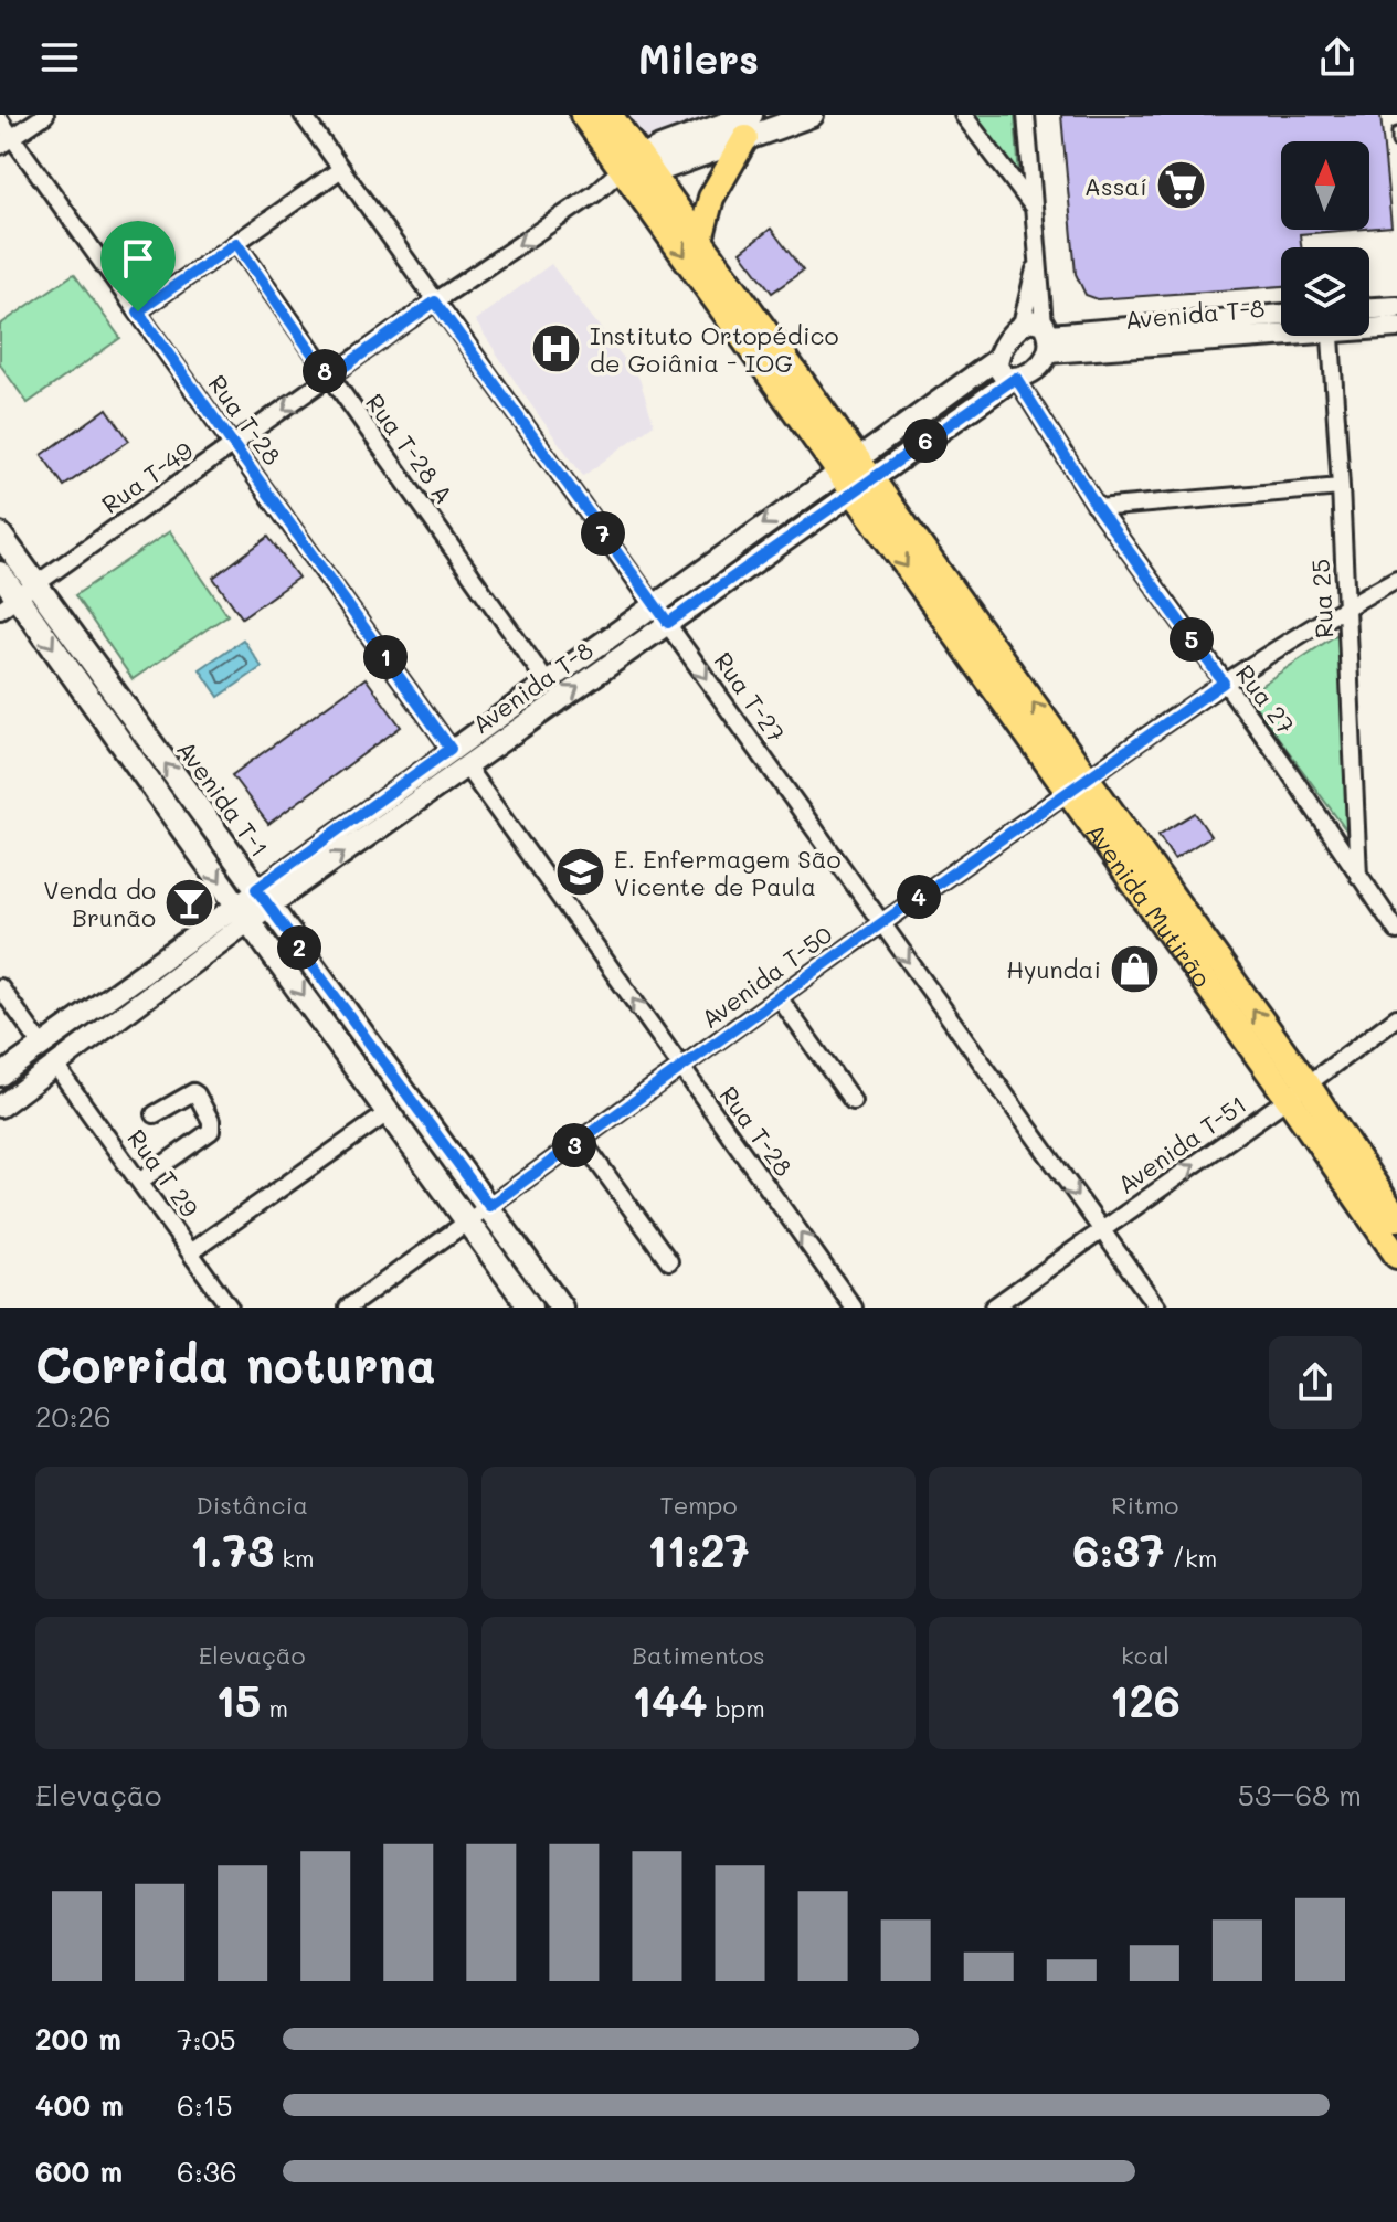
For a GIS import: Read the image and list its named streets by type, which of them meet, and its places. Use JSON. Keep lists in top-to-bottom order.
{
  "streets": {
    "main road": ["Avenida T-1", "Avenida Mutirão"],
    "street": [
      "Avenida T-8",
      "Rua T-28",
      "Rua T-28 A",
      "Rua T-49",
      "Rua 25",
      "Rua T-27",
      "Rua 27",
      "Avenida T-50",
      "Avenida T-51",
      "Rua T 29"
    ]
  },
  "crossings": [
    ["Avenida T-8", "Rua T-28"],
    ["Avenida T-8", "Rua T-28 A"],
    ["Avenida T-8", "Rua T-27"],
    ["Avenida T-8", "Rua 27"],
    ["Avenida T-8", "Avenida T-1"],
    ["Avenida T-8", "Avenida Mutirão"],
    ["Avenida T-8", "Rua T 29"],
    ["Rua T-28", "Rua T-49"],
    ["Rua T-28", "Avenida T-50"],
    ["Rua T-28 A", "Rua T-49"],
    ["Rua T-49", "Rua T-27"],
    ["Rua T-49", "Avenida T-1"],
    ["Rua 25", "Rua 27"],
    ["Rua 25", "Avenida T-50"],
    ["Rua T-27", "Avenida T-50"],
    ["Rua T-27", "Avenida T-51"],
    ["Rua 27", "Avenida T-50"],
    ["Avenida T-1", "Avenida T-50"],
    ["Avenida Mutirão", "Avenida T-50"],
    ["Avenida Mutirão", "Avenida T-51"]
  ],
  "one_way": ["Rua T-49", "Rua T-27", "Avenida T-51"],
  "places": {
    "supermarket": ["Assaí"],
    "hospital": ["Instituto Ortopédico de Goiânia - IOG"],
    "school or university": ["E. Enfermagem São Vicente de Paula"],
    "bar": ["Venda do Brunão"],
    "shop": ["Hyundai"]
  },
  "north": "top",
  "page": {
    "header": "Milers",
    "pins": [
      "8",
      "6",
      "7",
      "5",
      "1",
      "4",
      "2",
      "3"
    ],
    "heading": ["Corrida noturna", "20:26"],
    "stats": [
      ["Distância", "1.73 km"],
      ["Tempo", "11:27"],
      ["Ritmo", "6:37 /km"],
      ["Elevação", "15 m"],
      ["Batimentos", "144 bpm"],
      ["kcal", "126"]
    ],
    "chart": ["Elevação", "53–68 m"],
    "list": [
      {
        "name": "200 m",
        "note": "7:05"
      },
      {
        "name": "400 m",
        "note": "6:15"
      },
      {
        "name": "600 m",
        "note": "6:36"
      }
    ]
  }
}
